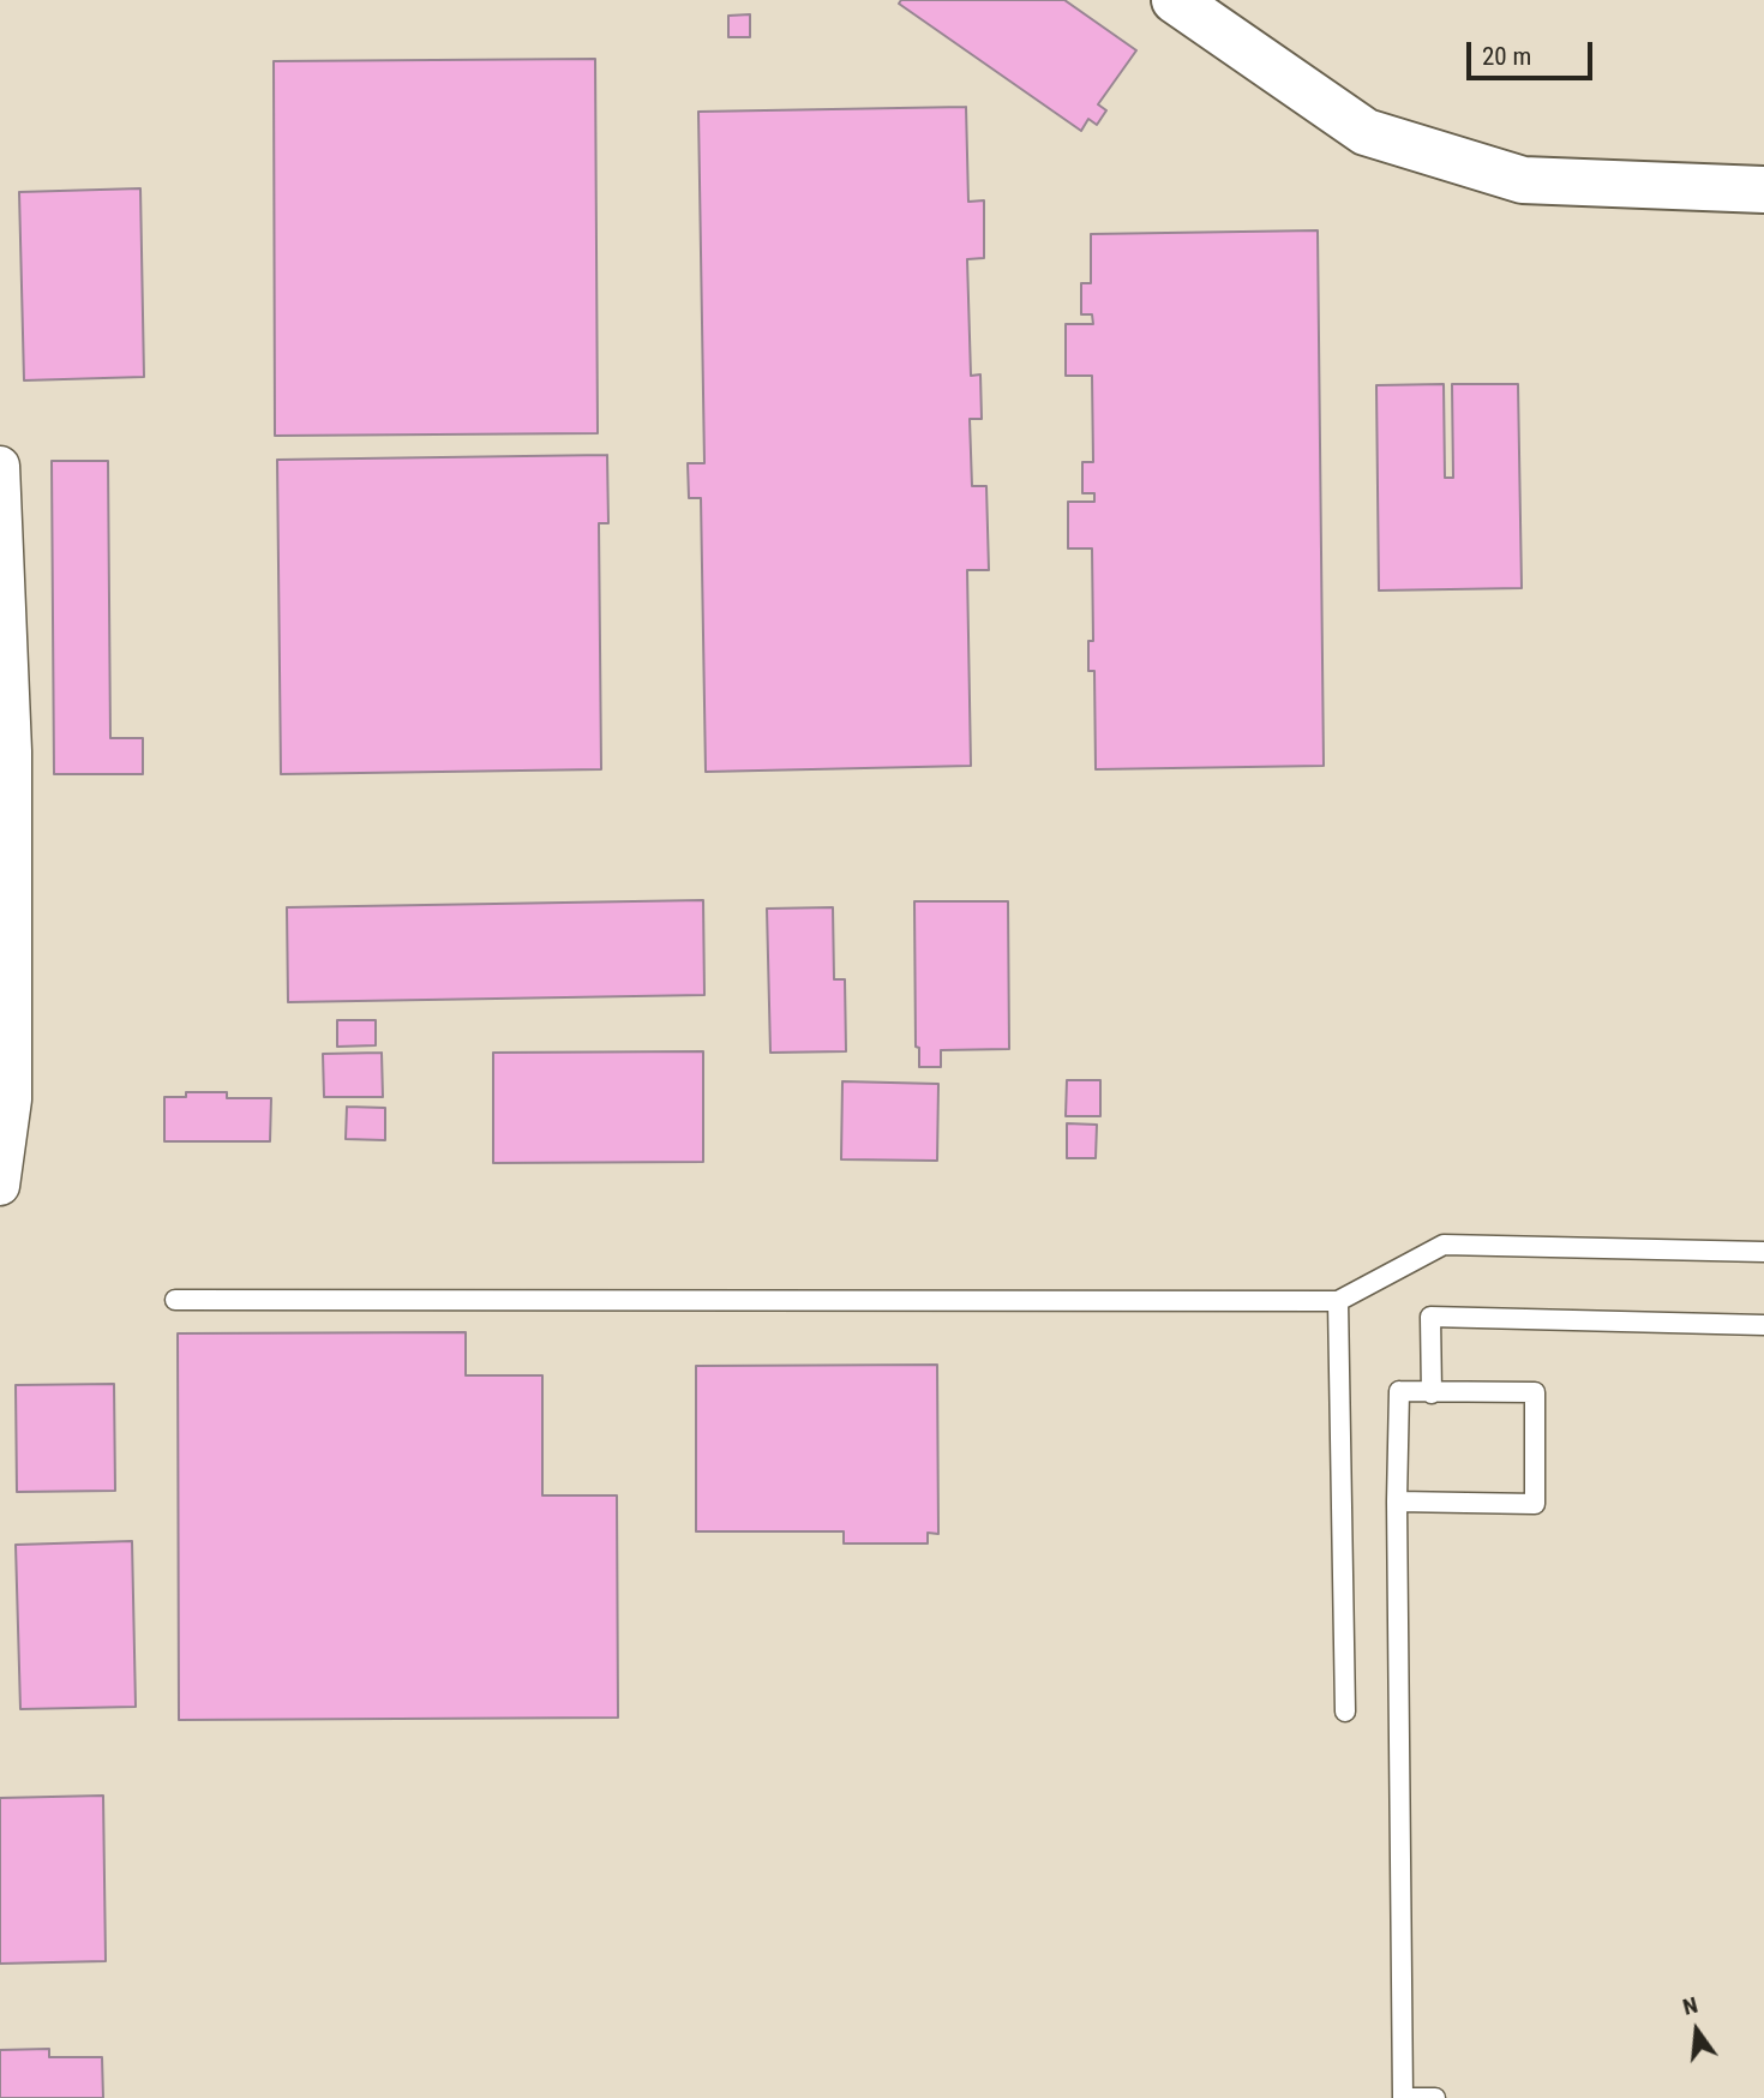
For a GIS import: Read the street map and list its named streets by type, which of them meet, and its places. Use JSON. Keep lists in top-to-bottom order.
{
  "scale_bar": "20 m",
  "north": "top"
}
